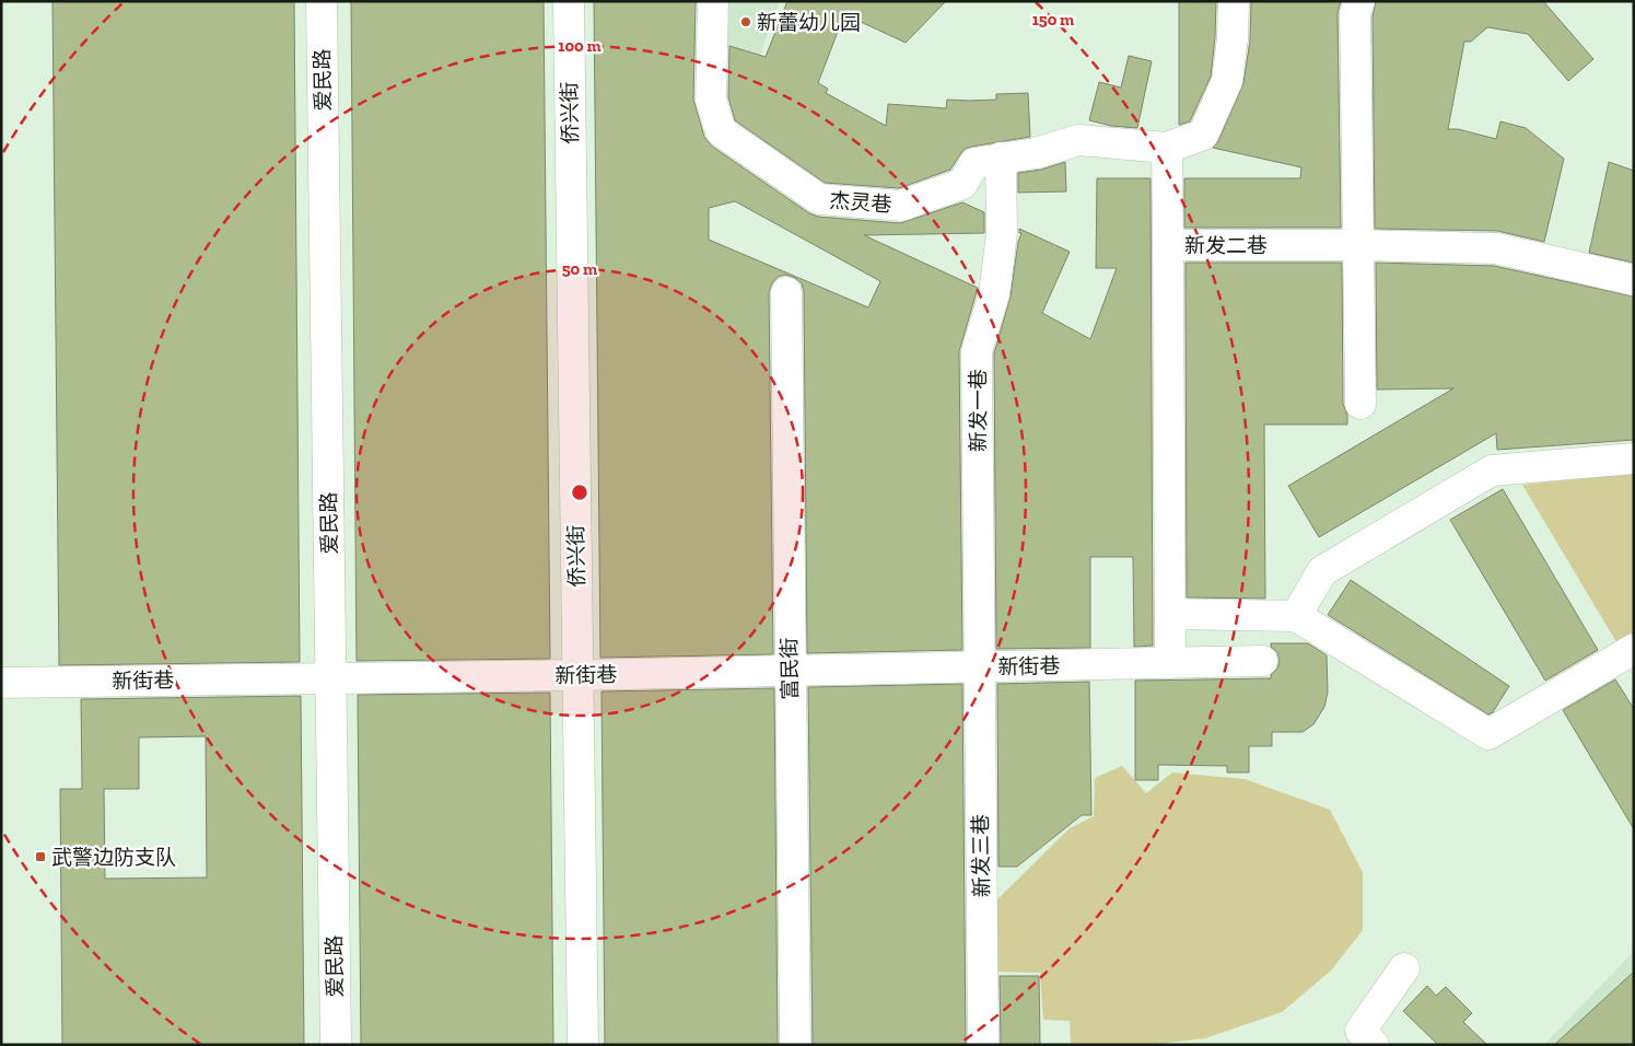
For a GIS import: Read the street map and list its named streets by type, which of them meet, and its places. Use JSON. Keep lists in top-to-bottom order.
{
  "streets": {
    "street": [
      "爱民路",
      "侨兴街",
      "杰灵巷",
      "新发二巷",
      "新发一巷",
      "新街巷",
      "富民街",
      "新发三巷"
    ]
  },
  "crossings": [
    ["爱民路", "新街巷"],
    ["侨兴街", "新街巷"],
    ["杰灵巷", "新发一巷"],
    ["新发二巷", "新街巷"],
    ["新发一巷", "新街巷"],
    ["新发一巷", "新发三巷"],
    ["新街巷", "富民街"],
    ["新街巷", "新发三巷"]
  ],
  "places": {
    "other": ["新蕾幼儿园"],
    "transit": ["武警边防支队"]
  },
  "rings": ["150 m", "100 m", "50 m"]
}
